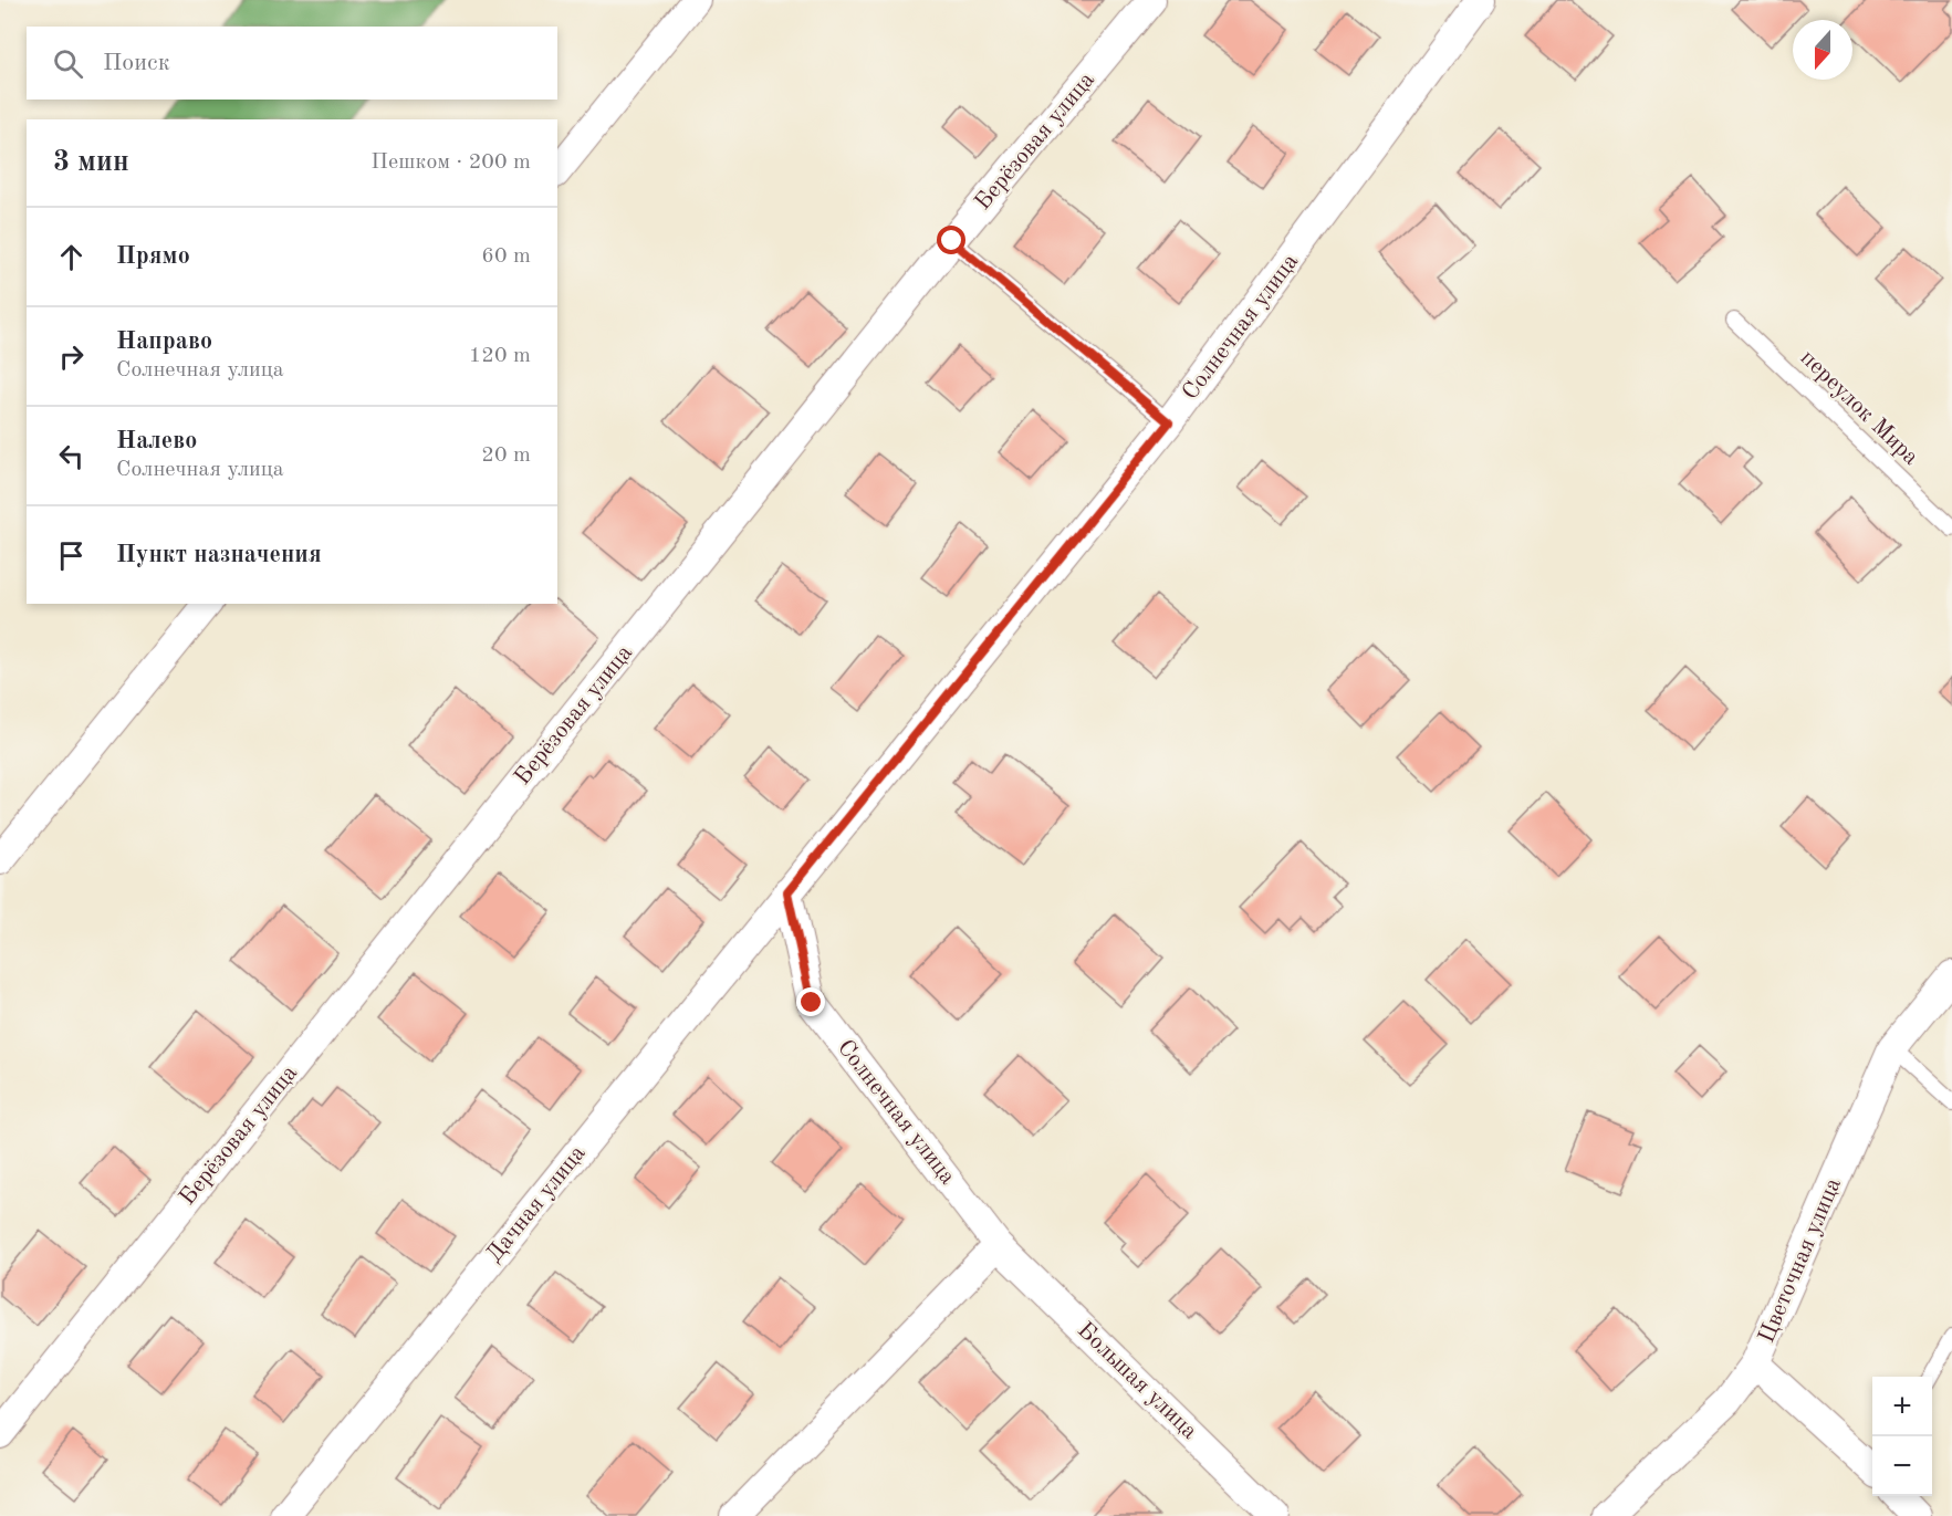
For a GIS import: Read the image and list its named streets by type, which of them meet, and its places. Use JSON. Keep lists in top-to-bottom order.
{
  "streets": {
    "street": [
      "Берёзовая улица",
      "Солнечная улица",
      "Дачная улица",
      "Цветочная улица",
      "Большая улица"
    ],
    "lane": ["переулок Мира"]
  },
  "crossings": [
    ["Солнечная улица", "Дачная улица"],
    ["Солнечная улица", "Большая улица"]
  ],
  "north": "bottom",
  "page": {
    "search": "Поиск",
    "heading": ["3 мин", "Пешком · 200 m"],
    "list": [
      ["Прямо", "60 m"],
      ["Направо", "Солнечная улица", "120 m"],
      ["Налево", "Солнечная улица", "20 m"],
      "Пункт назначения"
    ],
    "map_buttons": ["+", "−"]
  }
}
